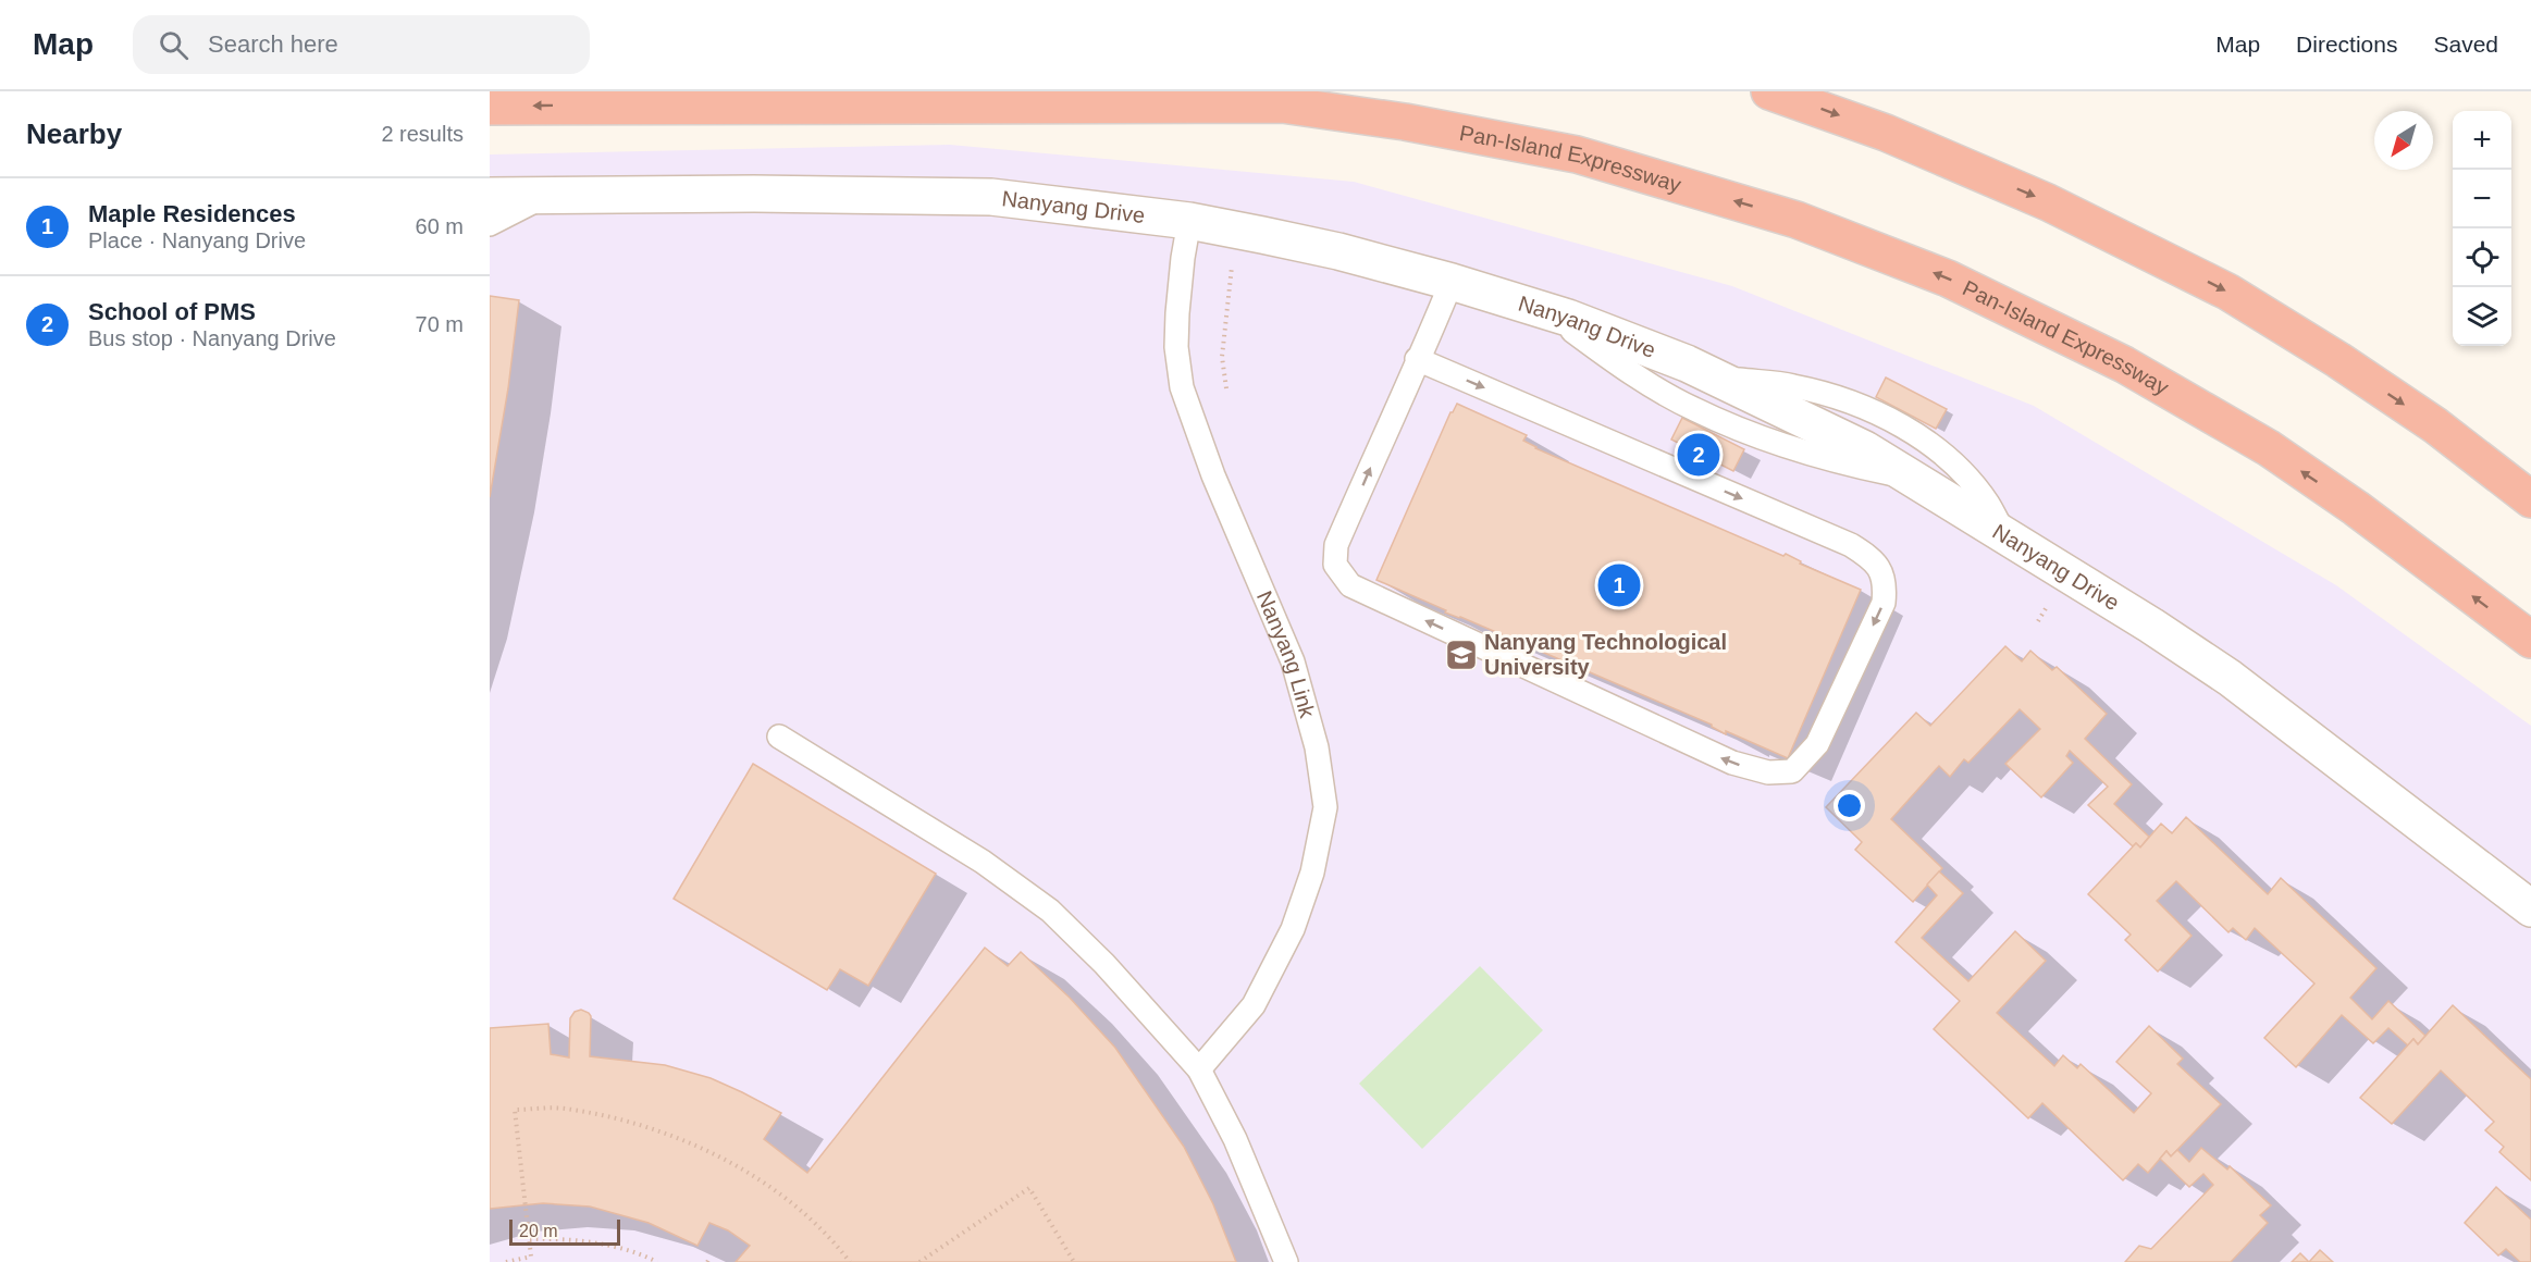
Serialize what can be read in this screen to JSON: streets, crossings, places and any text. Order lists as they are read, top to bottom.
{
  "streets": {
    "highway": ["Pan-Island Expressway"],
    "street": ["Nanyang Drive"],
    "lane": ["Nanyang Link"]
  },
  "crossings": [
    ["Nanyang Drive", "Nanyang Link"]
  ],
  "places": {
    "school or university": ["Nanyang Technological University"]
  },
  "scale_bar": "20 m",
  "north": "bottom left",
  "page": {
    "header": "Map",
    "search": "Search here",
    "nav": ["Map", "Directions", "Saved"],
    "heading": ["Nearby", "2 results"],
    "map_buttons": ["+", "−"],
    "list": [
      {
        "mark": "1",
        "name": "Maple Residences",
        "note": "Place · Nanyang Drive",
        "value": "60 m"
      },
      {
        "mark": "2",
        "name": "School of PMS",
        "note": "Bus stop · Nanyang Drive",
        "value": "70 m"
      }
    ],
    "pins": ["2", "1"],
    "scale": "20 m"
  }
}
